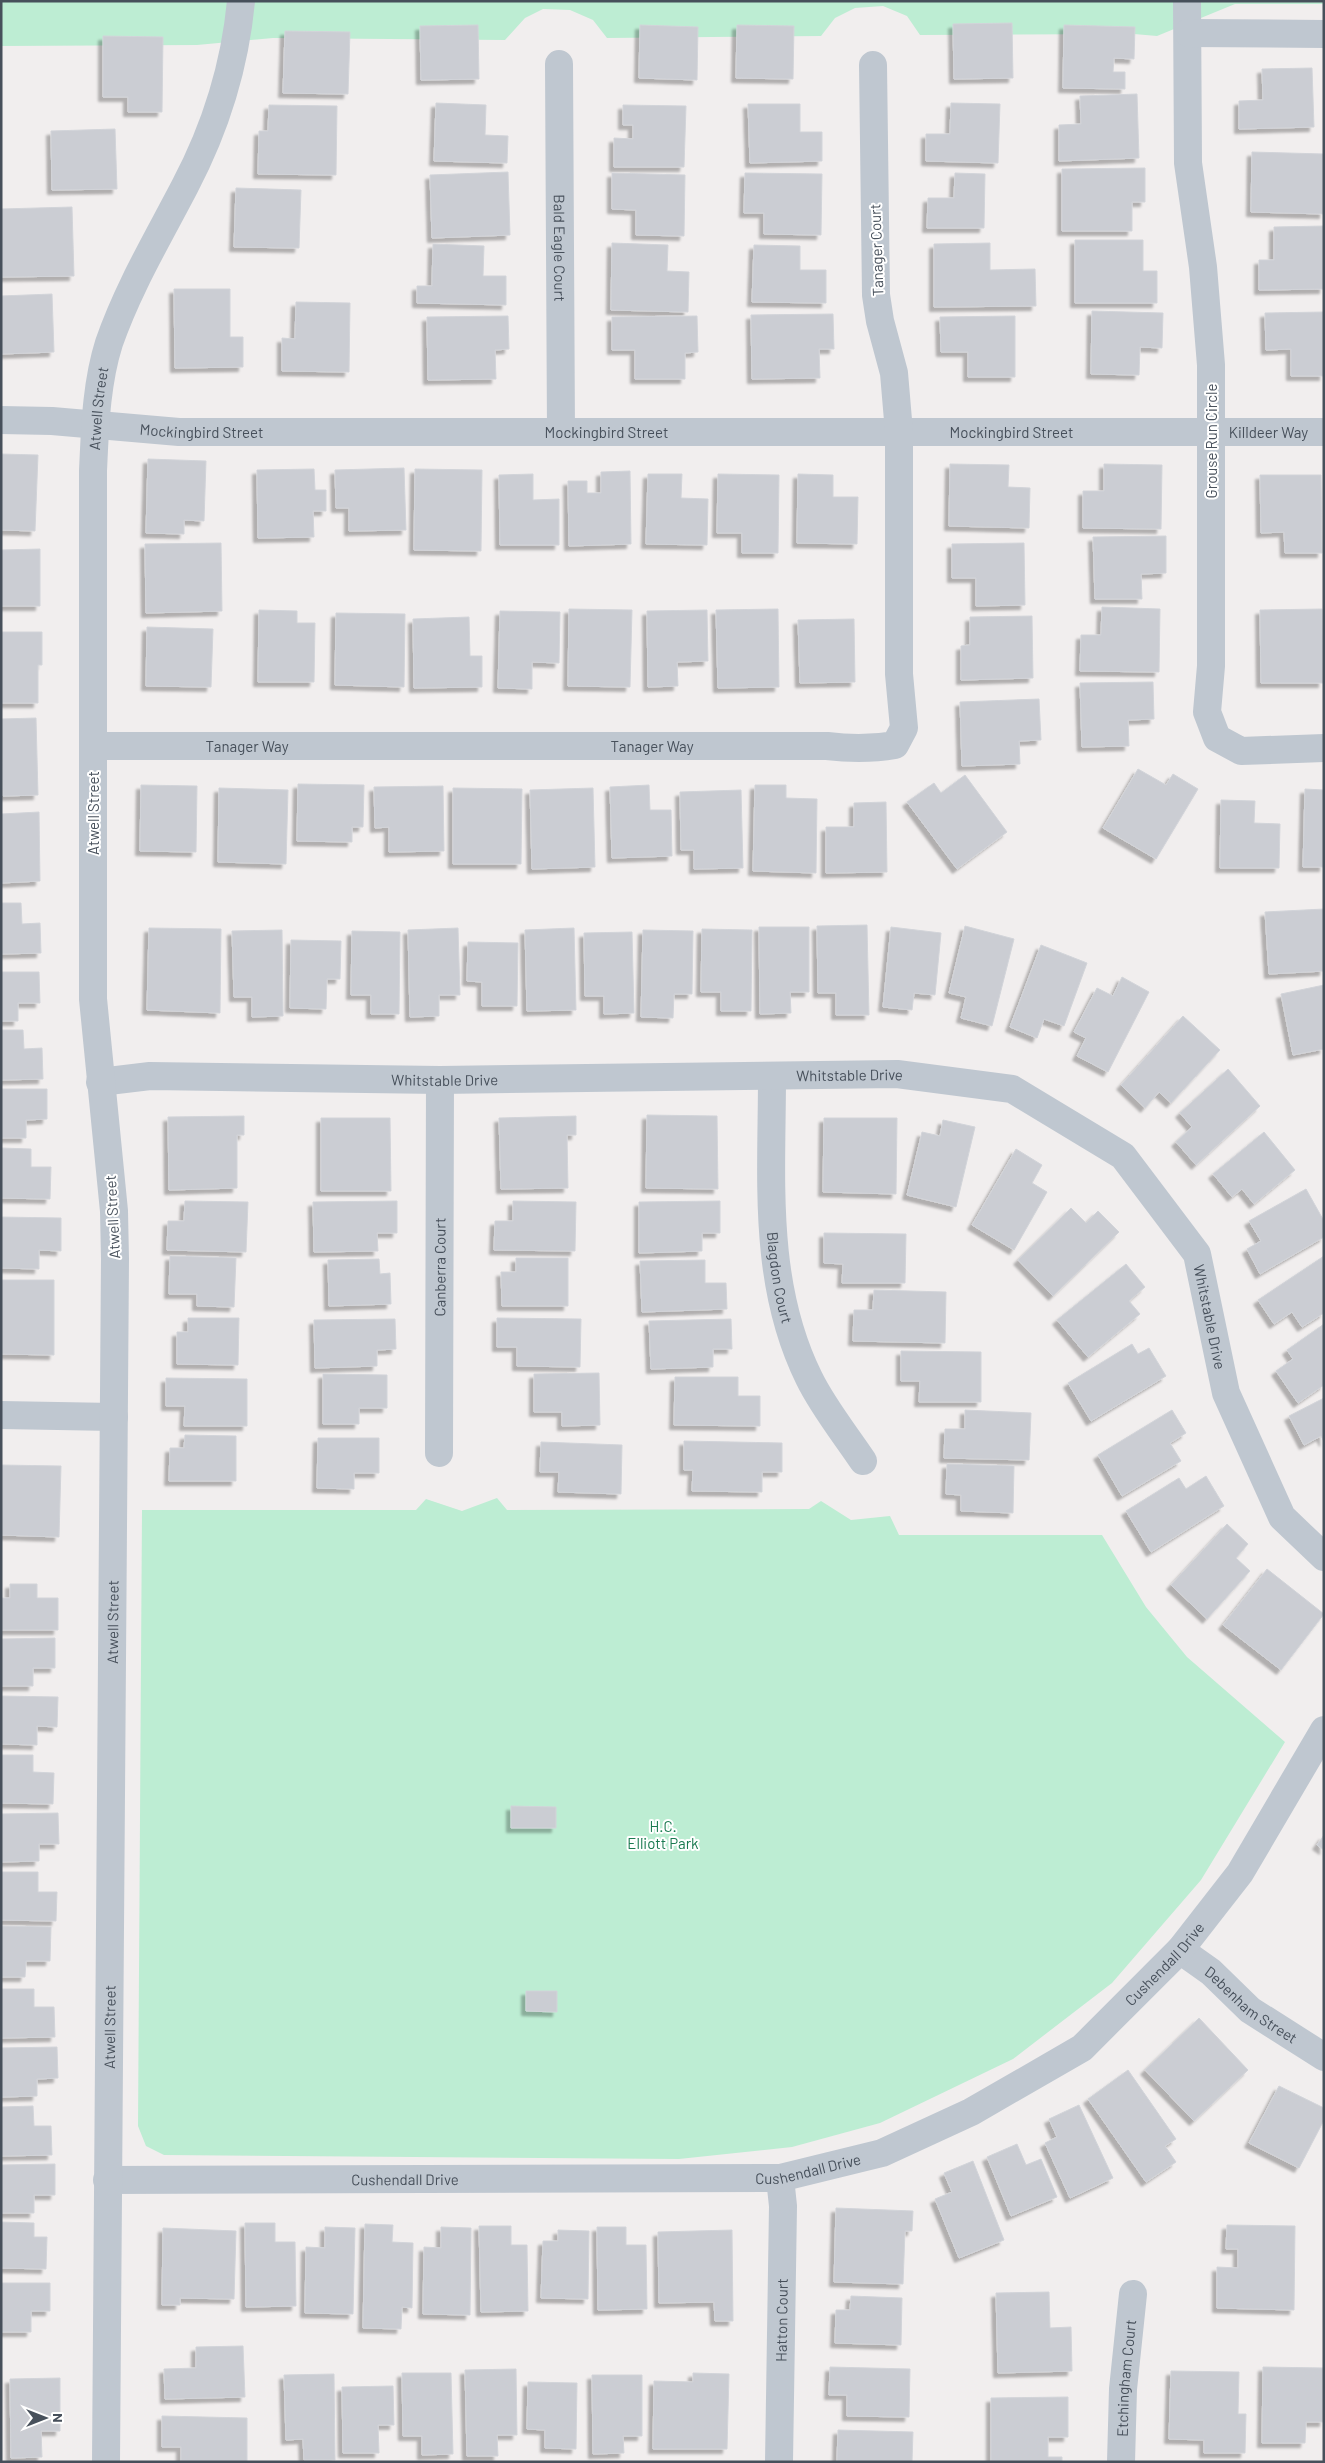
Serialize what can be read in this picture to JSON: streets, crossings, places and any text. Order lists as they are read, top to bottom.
{
  "streets": {
    "street": [
      "Bald Eagle Court",
      "Tanager Court",
      "Atwell Street",
      "Mockingbird Street",
      "Killdeer Way",
      "Grouse Run Circle",
      "Tanager Way",
      "Whitstable Drive",
      "Canberra Court",
      "Blagdon Court",
      "Cushendall Drive",
      "Debenham Street",
      "Hatton Court",
      "Etchingham Court"
    ]
  },
  "crossings": [
    ["Bald Eagle Court", "Mockingbird Street"],
    ["Tanager Court", "Mockingbird Street"],
    ["Tanager Court", "Tanager Way"],
    ["Atwell Street", "Mockingbird Street"],
    ["Atwell Street", "Tanager Way"],
    ["Atwell Street", "Whitstable Drive"],
    ["Atwell Street", "Cushendall Drive"],
    ["Mockingbird Street", "Killdeer Way"],
    ["Mockingbird Street", "Grouse Run Circle"],
    ["Mockingbird Street", "Tanager Way"],
    ["Killdeer Way", "Grouse Run Circle"],
    ["Whitstable Drive", "Canberra Court"],
    ["Whitstable Drive", "Blagdon Court"],
    ["Cushendall Drive", "Debenham Street"],
    ["Cushendall Drive", "Hatton Court"]
  ],
  "parks": ["H.C. Elliott Park"],
  "north": "right"
}
